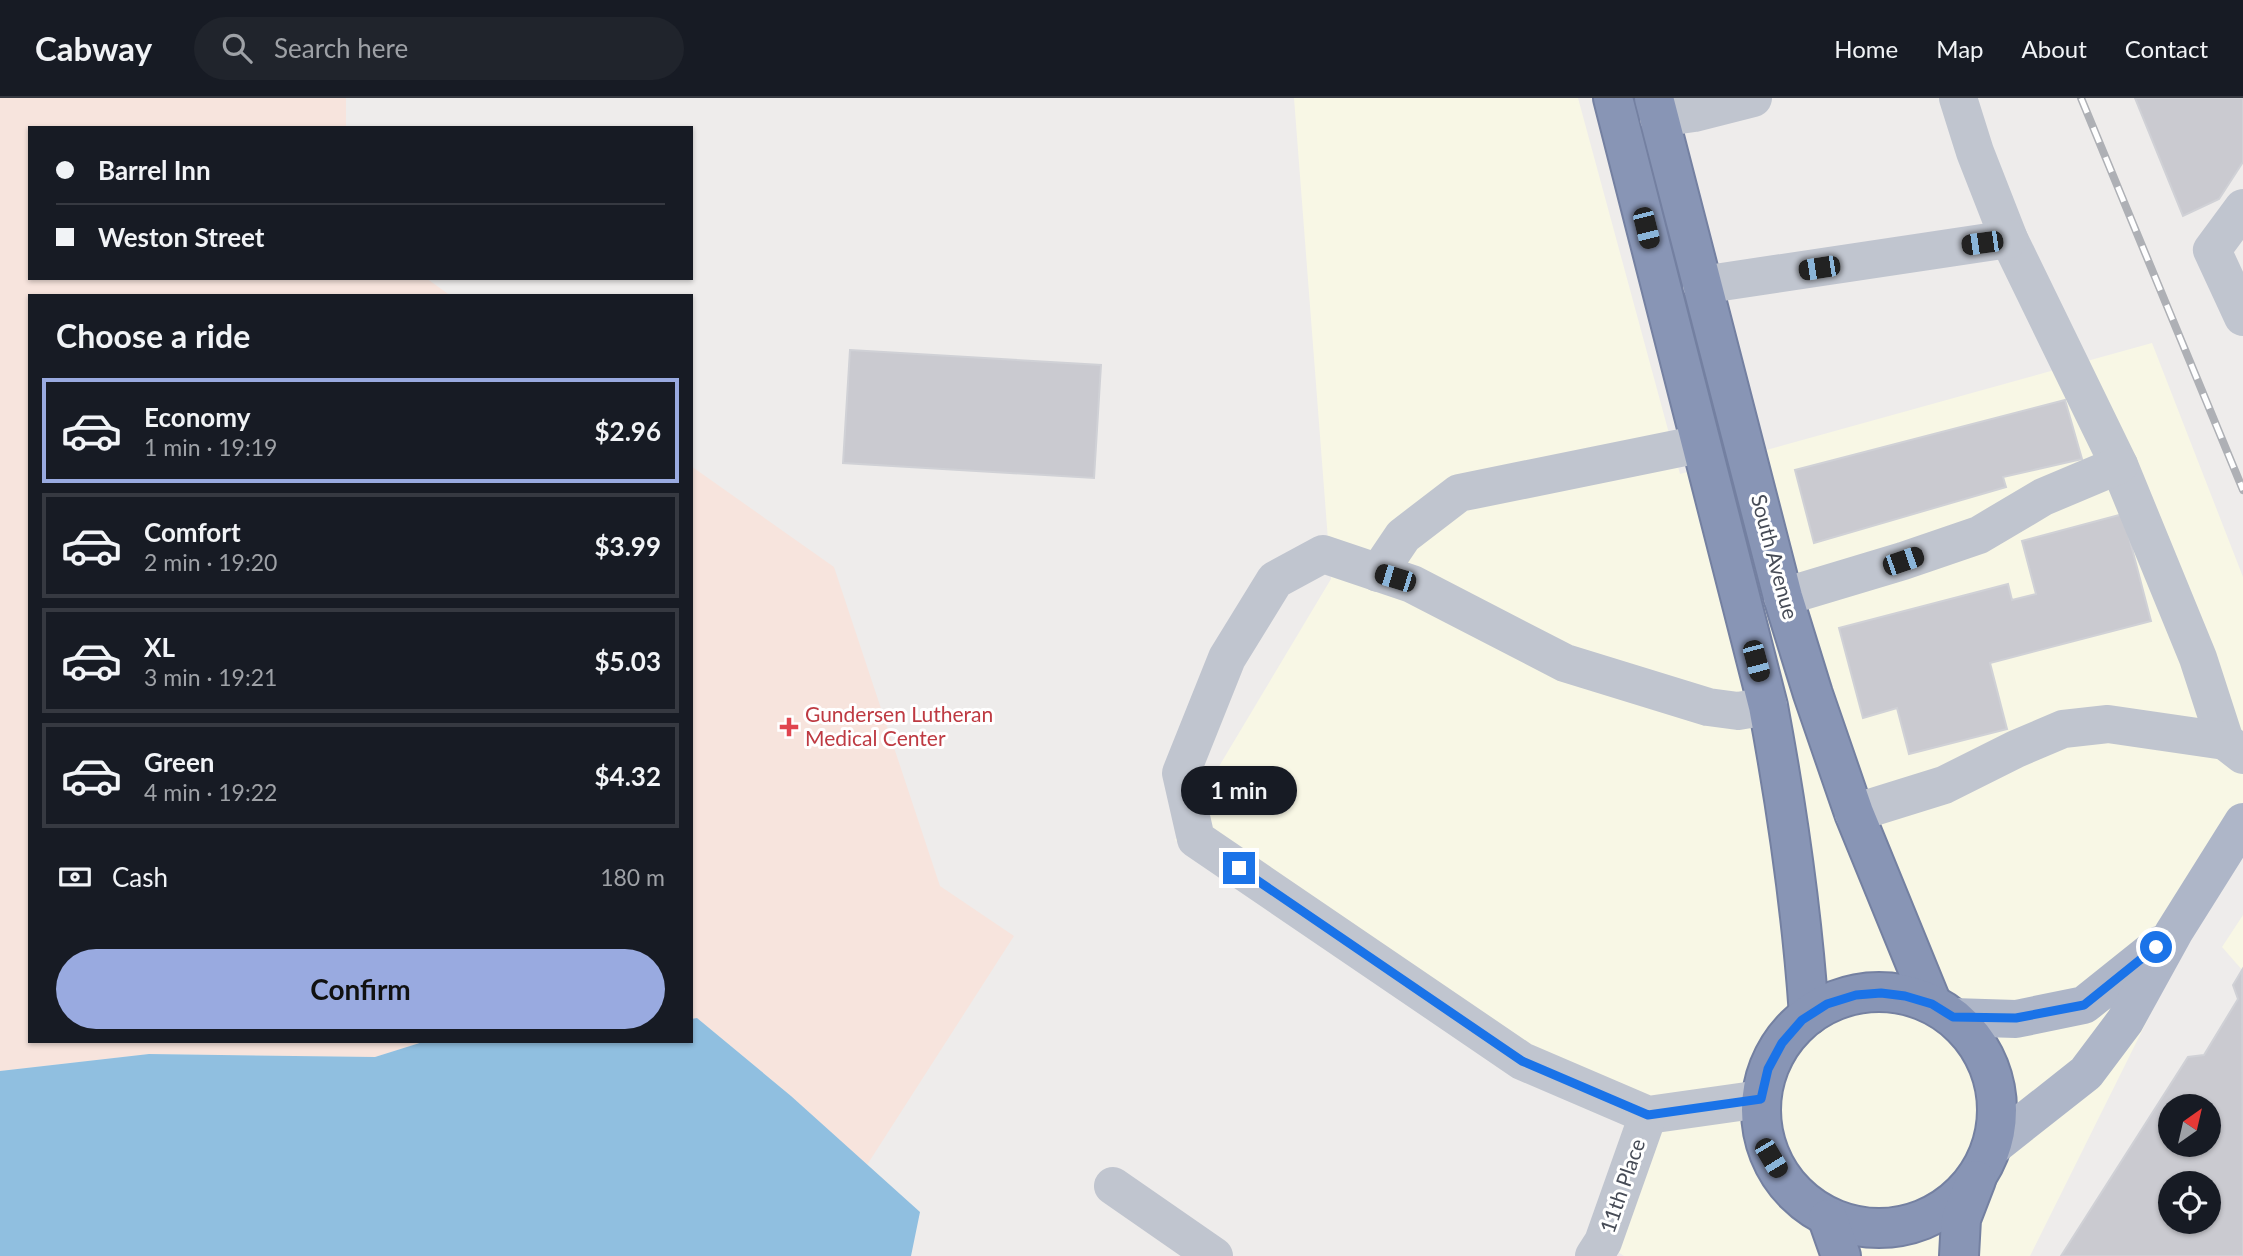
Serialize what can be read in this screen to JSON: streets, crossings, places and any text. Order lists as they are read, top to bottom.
{
  "streets": {
    "highway": ["South Avenue"],
    "street": ["11th Place"]
  },
  "places": {
    "health": ["Gundersen Lutheran Medical Center"]
  },
  "north": "top right",
  "page": {
    "header": "Cabway",
    "search": "Search here",
    "nav": [
      "Home",
      "Map",
      "About",
      "Contact"
    ],
    "banner": ["Barrel Inn", "Weston Street"],
    "heading": "Choose a ride",
    "list": [
      {
        "name": "Economy",
        "note": "1 min · 19:19",
        "value": "$2.96"
      },
      {
        "name": "Comfort",
        "note": "2 min · 19:20",
        "value": "$3.99"
      },
      {
        "name": "XL",
        "note": "3 min · 19:21",
        "value": "$5.03"
      },
      {
        "name": "Green",
        "note": "4 min · 19:22",
        "value": "$4.32"
      }
    ],
    "bubble": "1 min",
    "pay": ["Cash", "180 m"],
    "buttons": "Confirm"
  }
}
